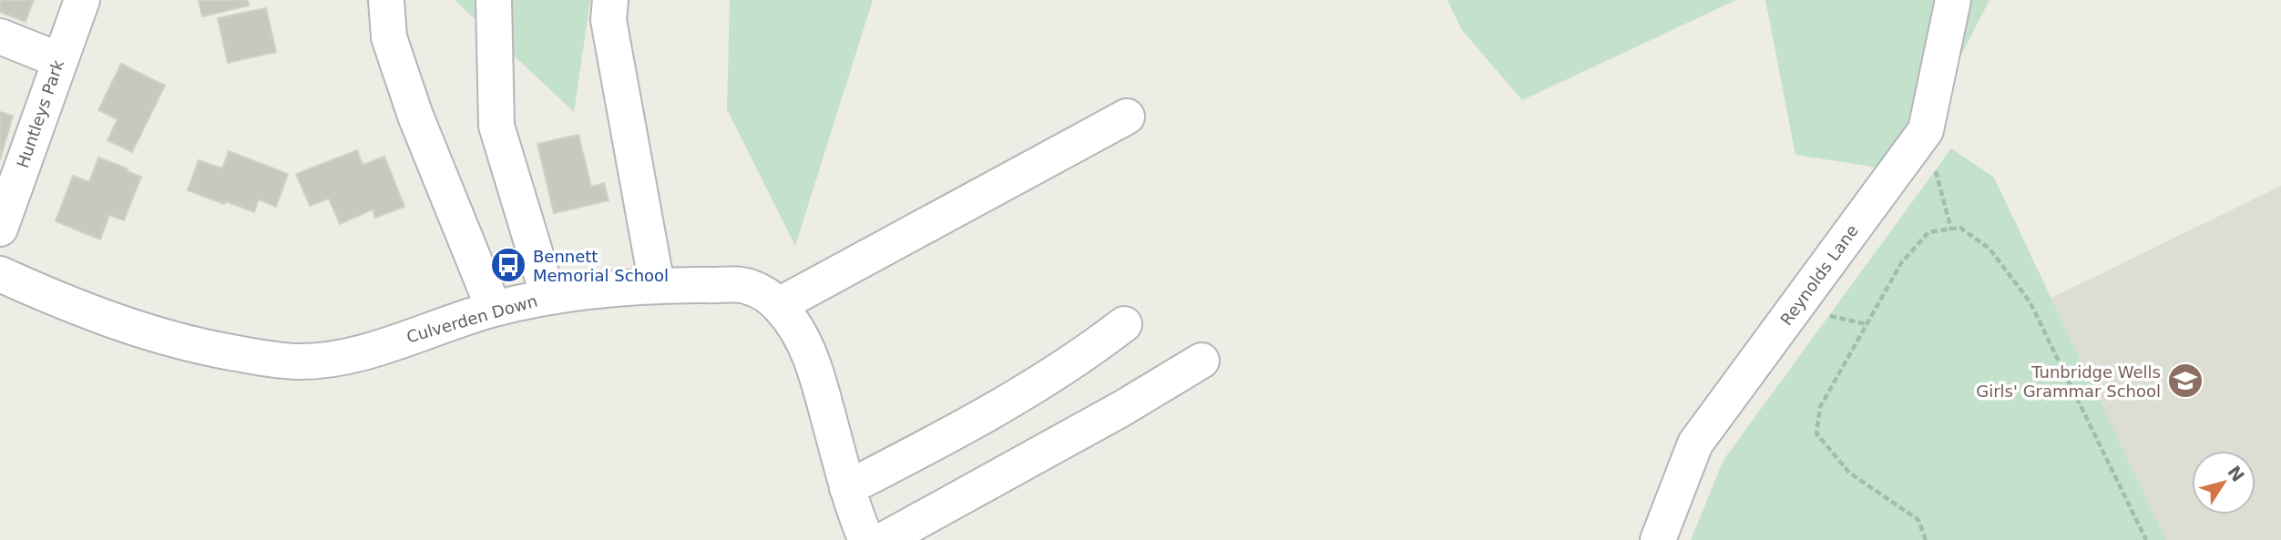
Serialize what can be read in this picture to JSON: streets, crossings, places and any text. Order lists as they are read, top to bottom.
{
  "streets": {
    "street": ["Huntleys Park", "Reynolds Lane", "Culverden Down"]
  },
  "places": {
    "bus stop": ["Bennett Memorial School"],
    "school or university": ["Tunbridge Wells Girls' Grammar School"]
  },
  "north": "top right"
}
